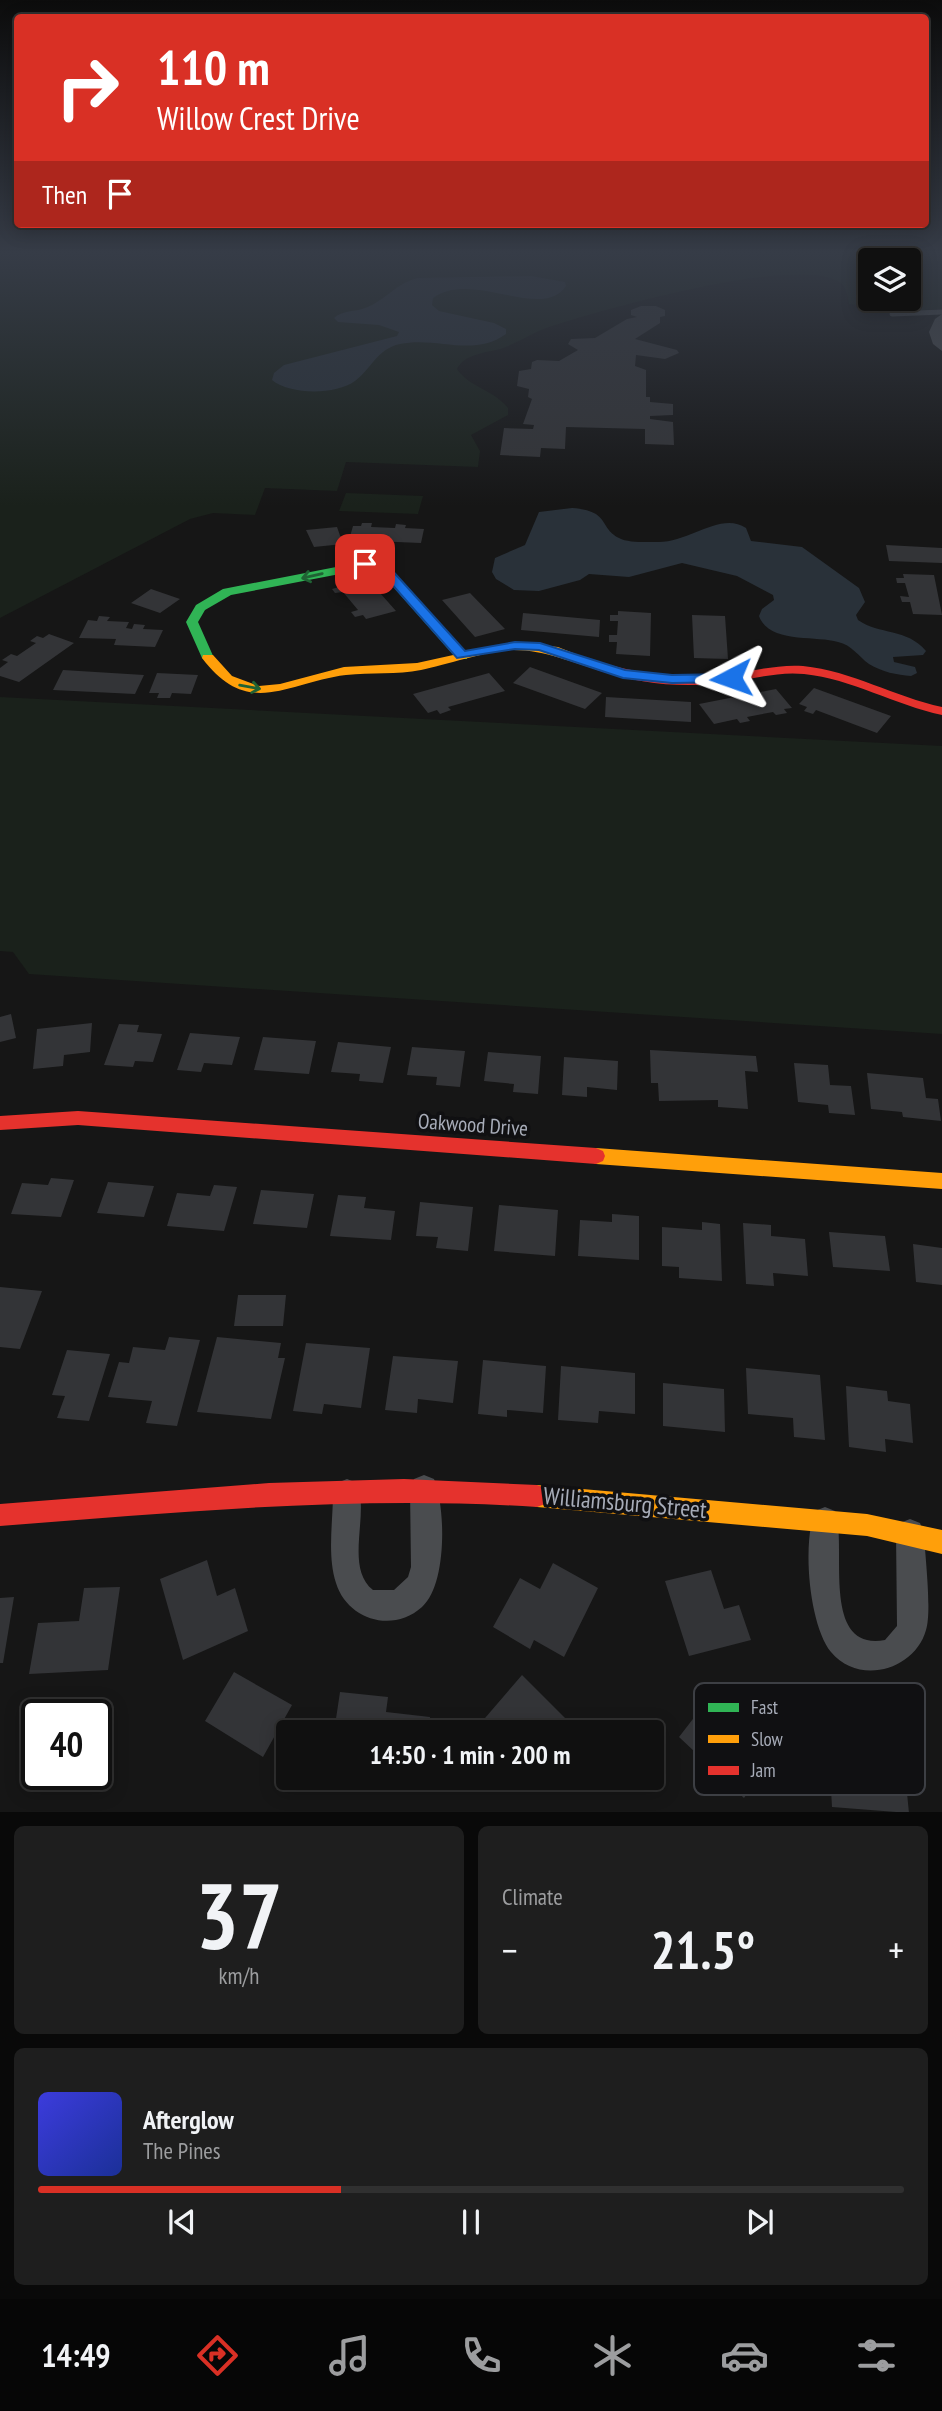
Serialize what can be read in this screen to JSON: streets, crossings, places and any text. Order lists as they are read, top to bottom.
{
  "streets": {
    "street": ["Oakwood Drive", "Williamsburg Street"]
  },
  "legend": ["Fast", "Slow", "Jam"],
  "page": {
    "turn": ["110 m", "Willow Crest Drive"],
    "then": "Then",
    "limit": "40",
    "trip": "14:50 · 1 min · 200 m",
    "tile": [
      ["37", "km/h"],
      "Climate"
    ],
    "heat": ["−", "21.5°", "+"],
    "song": ["Afterglow", "The Pines"],
    "tabs": "14:49"
  }
}
